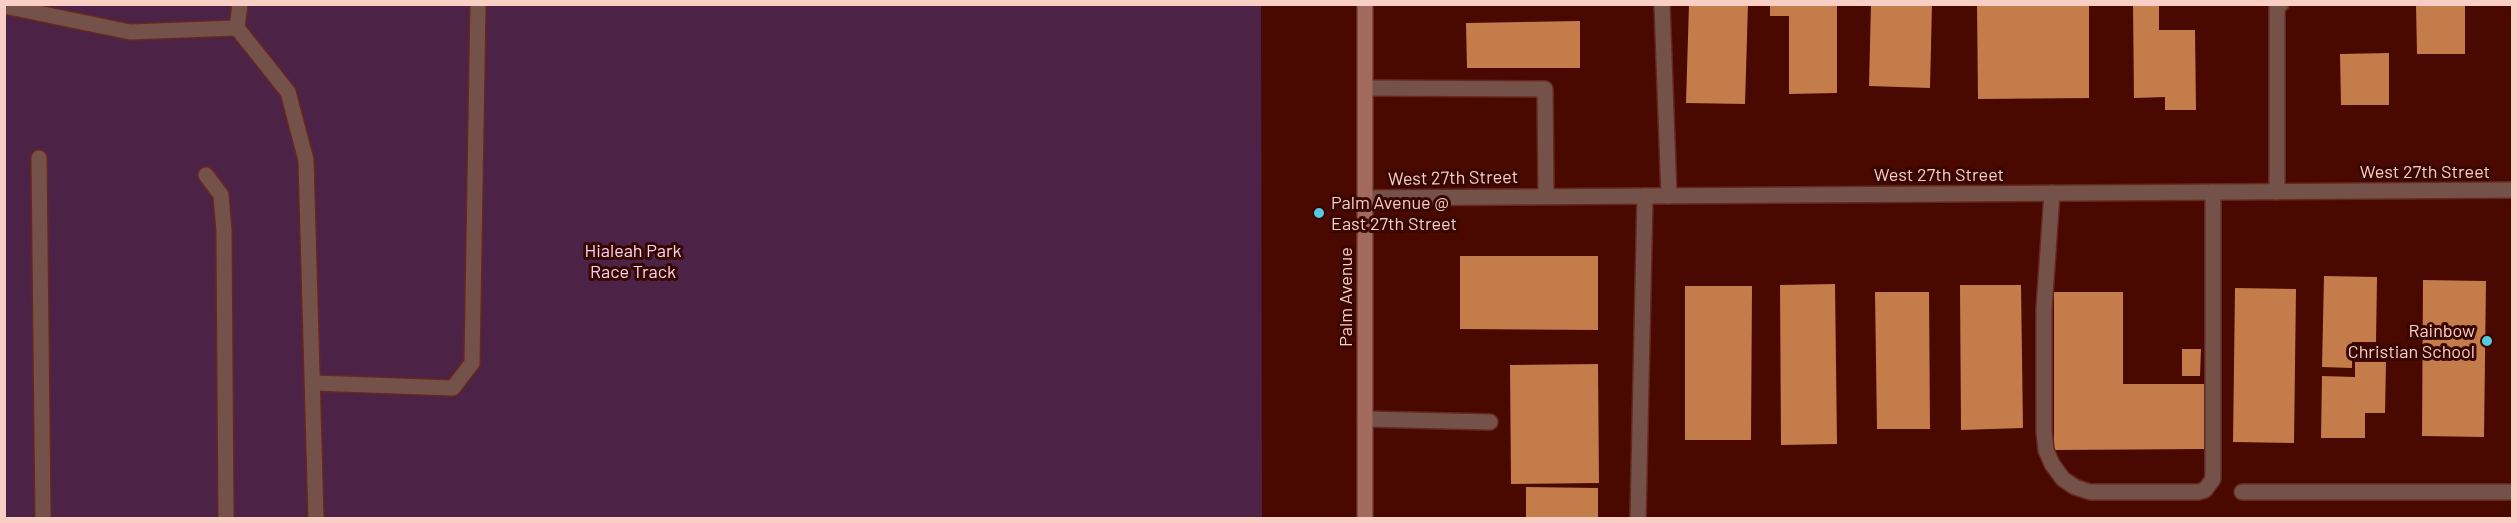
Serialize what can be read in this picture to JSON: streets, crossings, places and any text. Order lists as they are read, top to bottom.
{
  "streets": {
    "main road": ["Palm Avenue"],
    "street": ["West 27th Street"]
  },
  "crossings": [
    ["West 27th Street", "Palm Avenue"]
  ],
  "parks": ["Hialeah Park Race Track"],
  "places": ["Palm Avenue @ East 27th Street", "Rainbow Christian School"]
}
